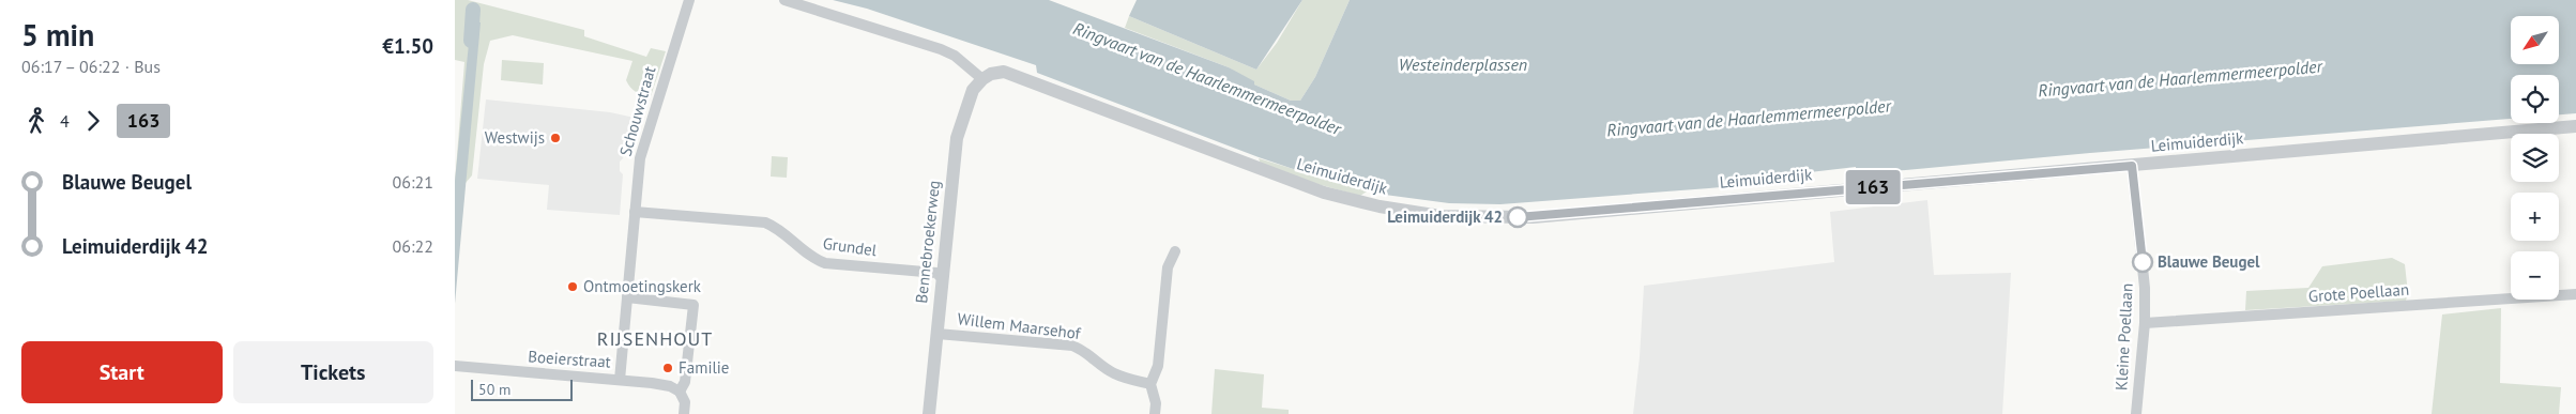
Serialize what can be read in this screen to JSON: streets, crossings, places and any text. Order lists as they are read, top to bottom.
{
  "streets": {
    "street": [
      "Schouwstraat",
      "Leimuiderdijk",
      "Bennebroekerweg",
      "Grundel",
      "Grote Poellaan",
      "Willem Maarsehof",
      "Kleine Poellaan",
      "Boeierstraat"
    ]
  },
  "crossings": [
    ["Schouwstraat", "Grundel"],
    ["Schouwstraat", "Boeierstraat"],
    ["Leimuiderdijk", "Bennebroekerweg"],
    ["Leimuiderdijk", "Kleine Poellaan"],
    ["Bennebroekerweg", "Grundel"],
    ["Bennebroekerweg", "Willem Maarsehof"],
    ["Grote Poellaan", "Kleine Poellaan"]
  ],
  "districts": ["RIJSENHOUT"],
  "water": ["Westeinderplassen", "Ringvaart van de Haarlemmermeerpolder"],
  "places": [
    "Westwijs",
    "Leimuiderdijk 42",
    "Blauwe Beugel",
    "Ontmoetingskerk",
    "Familie"
  ],
  "lines": ["bus line 163"],
  "scale_bar": "50 m",
  "north": "bottom left",
  "page": {
    "heading": ["5 min", "06:17 – 06:22 · Bus", "€1.50"],
    "on_map": "163",
    "map_buttons": ["+", "−"],
    "legs": ["4", "163"],
    "list": [
      {
        "name": "Blauwe Beugel",
        "value": "06:21"
      },
      {
        "name": "Leimuiderdijk 42",
        "value": "06:22"
      }
    ],
    "buttons": ["Start", "Tickets"],
    "scale": "50 m"
  }
}
